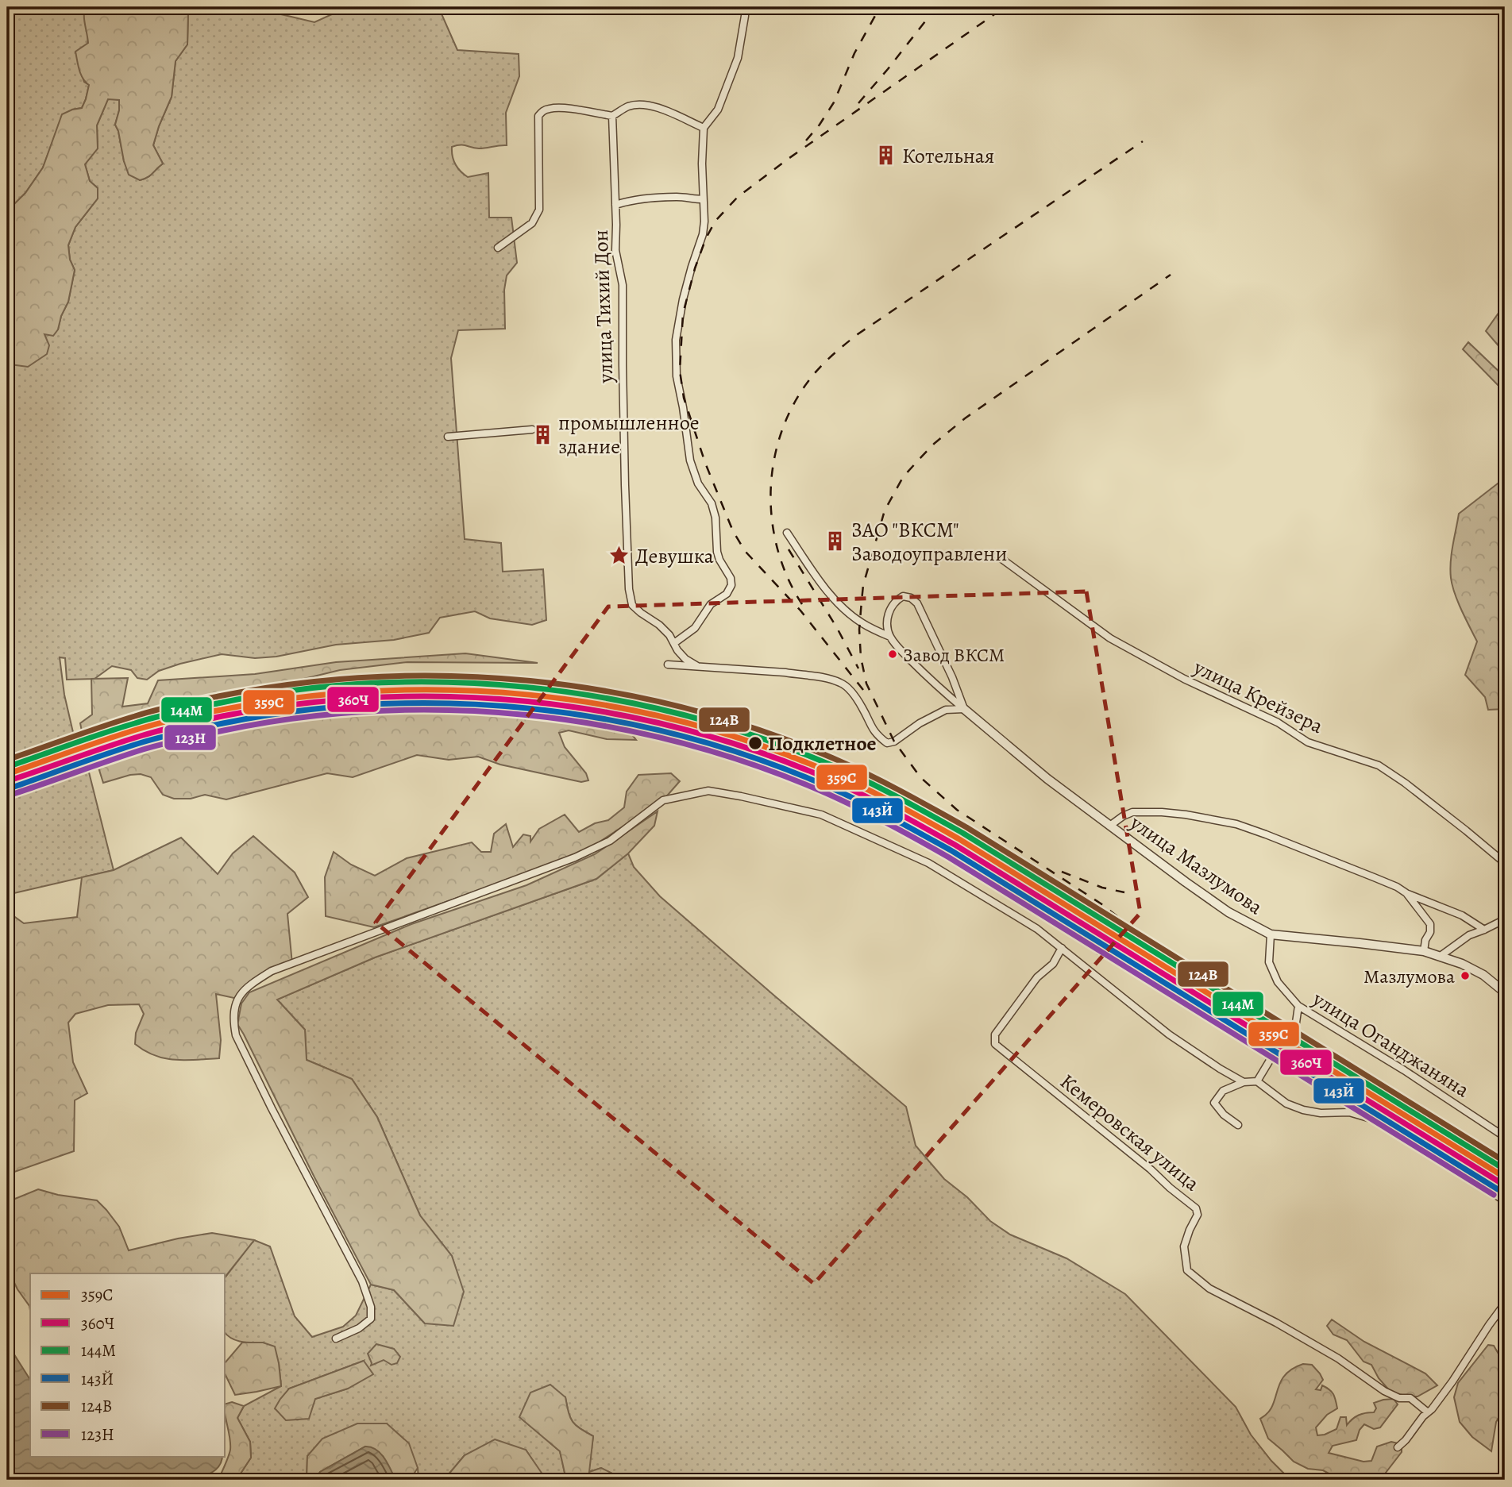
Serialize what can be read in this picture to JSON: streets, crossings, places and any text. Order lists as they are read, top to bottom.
{
  "streets": {
    "street": [
      "улица Тихий Дон",
      "улица Крейзера",
      "улица Мазлумова",
      "улица Оганджаняна",
      "Кемеровская улица"
    ]
  },
  "crossings": [
    ["улица Мазлумова", "улица Оганджаняна"]
  ],
  "places": {
    "building": ["Котельная", "промышленное здание", "ЗАО \"ВКСМ\" Заводоуправлени"],
    "place": ["Девушка"],
    "other": ["Завод ВКСМ", "Подклетное", "Мазлумова"]
  },
  "lines": [
    "transit line 124В",
    "transit line 144М",
    "transit line 359С",
    "transit line 360Ч",
    "transit line 143Й",
    "transit line 123Н"
  ],
  "legend": [
    "359С",
    "360Ч",
    "144М",
    "143Й",
    "124В",
    "123Н"
  ]
}
